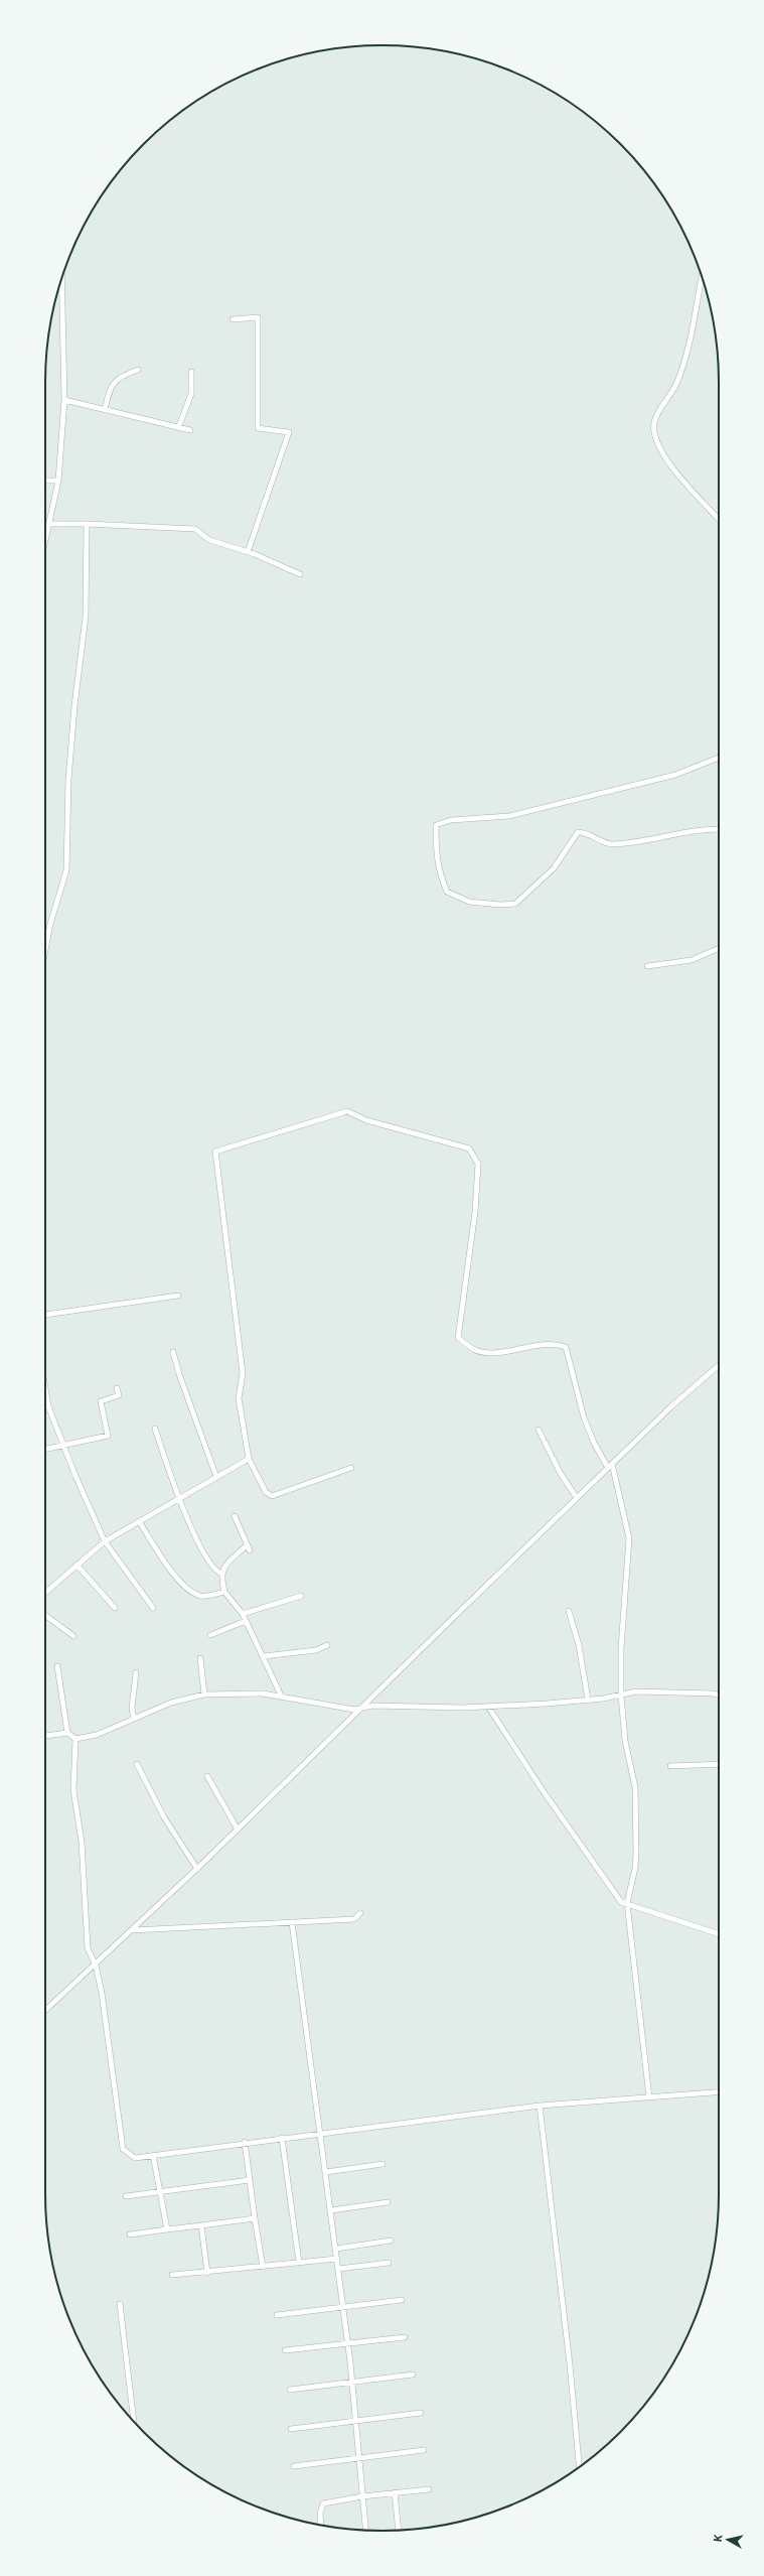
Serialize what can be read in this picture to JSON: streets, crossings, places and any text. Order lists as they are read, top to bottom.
{
  "north": "left"
}
